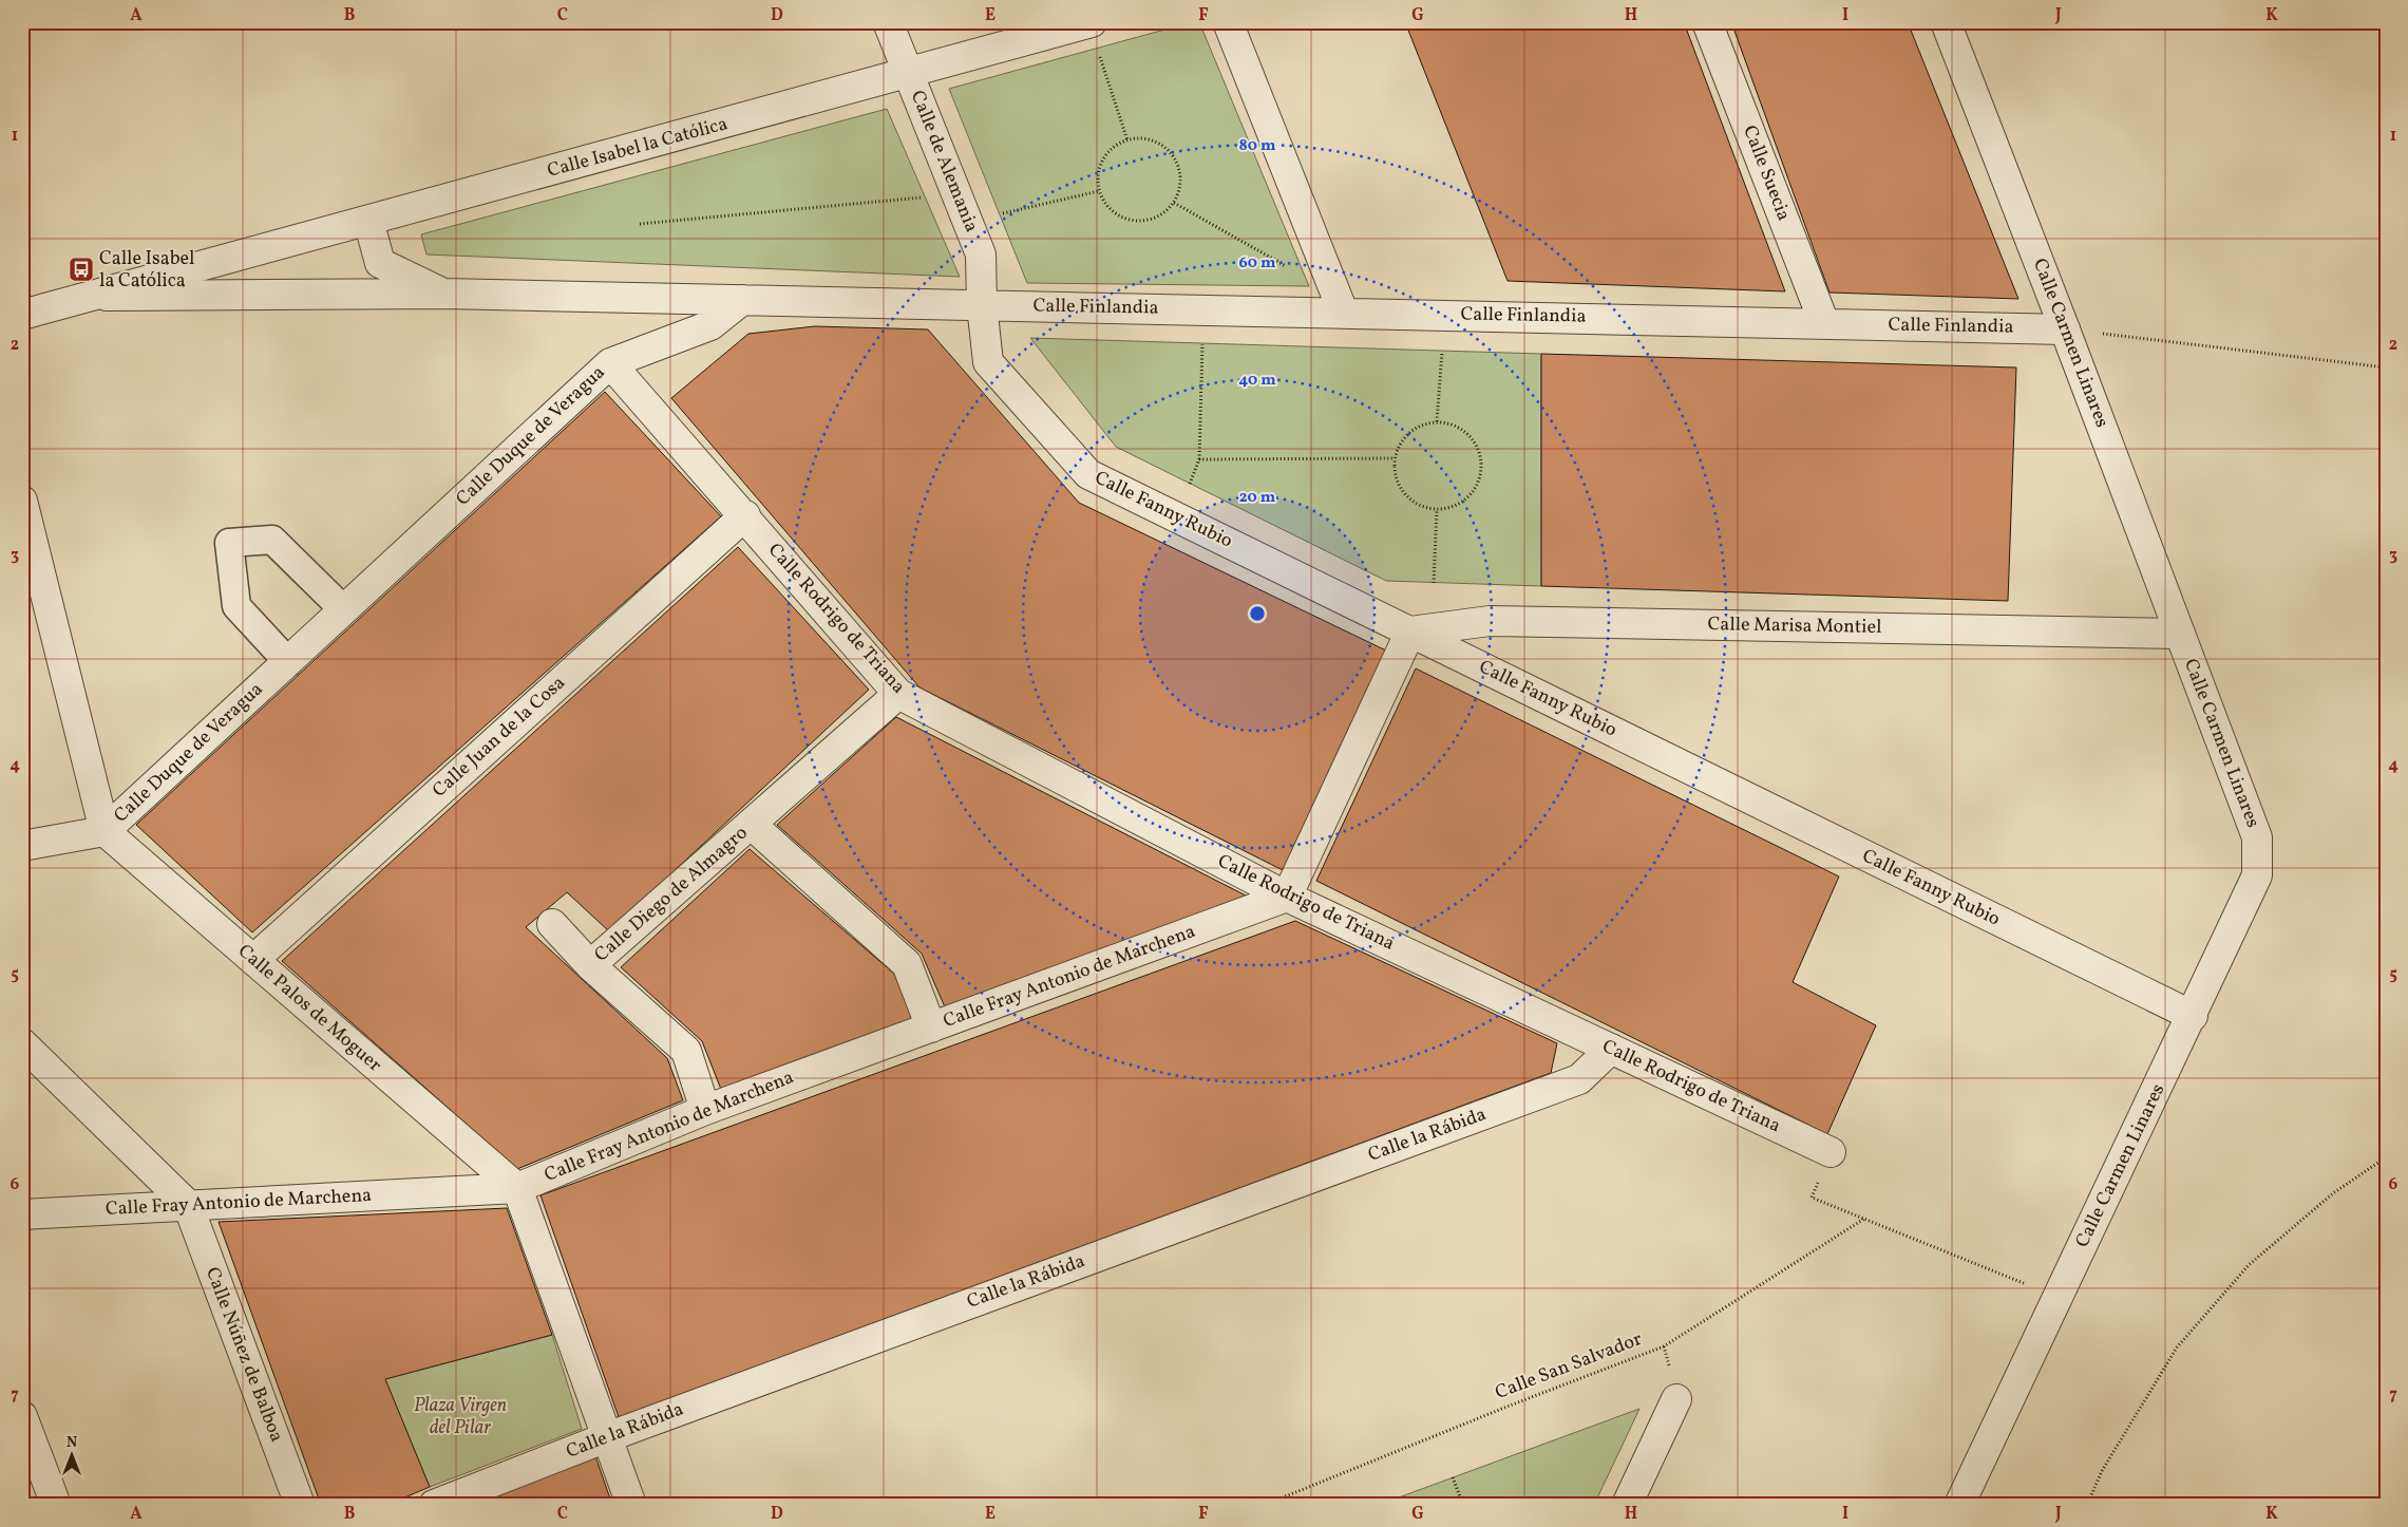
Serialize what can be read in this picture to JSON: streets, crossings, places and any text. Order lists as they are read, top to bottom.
{
  "streets": {
    "street": [
      "Calle Isabel la Católica",
      "Calle de Alemania",
      "Calle Suecia",
      "Calle Finlandia",
      "Calle Carmen Linares",
      "Calle Duque de Veragua",
      "Calle Fanny Rubio",
      "Calle Rodrigo de Triana",
      "Calle Marisa Montiel",
      "Calle Juan de la Cosa",
      "Calle Diego de Almagro",
      "Calle Fray Antonio de Marchena",
      "Calle Palos de Moguer",
      "Calle la Rábida",
      "Calle Núñez de Balboa"
    ],
    "path": ["Calle San Salvador"]
  },
  "crossings": [
    ["Calle Isabel la Católica", "Calle de Alemania"],
    ["Calle Isabel la Católica", "Calle Finlandia"],
    ["Calle Isabel la Católica", "Calle Duque de Veragua"],
    ["Calle Isabel la Católica", "Calle Fanny Rubio"],
    ["Calle de Alemania", "Calle Finlandia"],
    ["Calle de Alemania", "Calle Fanny Rubio"],
    ["Calle Suecia", "Calle Finlandia"],
    ["Calle Finlandia", "Calle Carmen Linares"],
    ["Calle Finlandia", "Calle Fanny Rubio"],
    ["Calle Carmen Linares", "Calle Fanny Rubio"],
    ["Calle Carmen Linares", "Calle Marisa Montiel"],
    ["Calle Duque de Veragua", "Calle Rodrigo de Triana"],
    ["Calle Duque de Veragua", "Calle Palos de Moguer"],
    ["Calle Fanny Rubio", "Calle Marisa Montiel"],
    ["Calle Rodrigo de Triana", "Calle Juan de la Cosa"],
    ["Calle Rodrigo de Triana", "Calle Diego de Almagro"],
    ["Calle Rodrigo de Triana", "Calle Fray Antonio de Marchena"],
    ["Calle Rodrigo de Triana", "Calle la Rábida"],
    ["Calle Juan de la Cosa", "Calle Palos de Moguer"],
    ["Calle Diego de Almagro", "Calle Fray Antonio de Marchena"],
    ["Calle Fray Antonio de Marchena", "Calle Palos de Moguer"],
    ["Calle Fray Antonio de Marchena", "Calle Núñez de Balboa"],
    ["Calle Palos de Moguer", "Calle la Rábida"]
  ],
  "parks": ["Plaza Virgen del Pilar"],
  "places": {
    "bus stop": ["Calle Isabel la Católica"]
  },
  "north": "top",
  "grid": {
    "columns": [
      "A",
      "B",
      "C",
      "D",
      "E",
      "F",
      "G",
      "H",
      "I",
      "J",
      "K"
    ],
    "rows": [
      "1",
      "2",
      "3",
      "4",
      "5",
      "6",
      "7"
    ]
  },
  "rings": [
    "80 m",
    "60 m",
    "40 m",
    "20 m"
  ]
}
